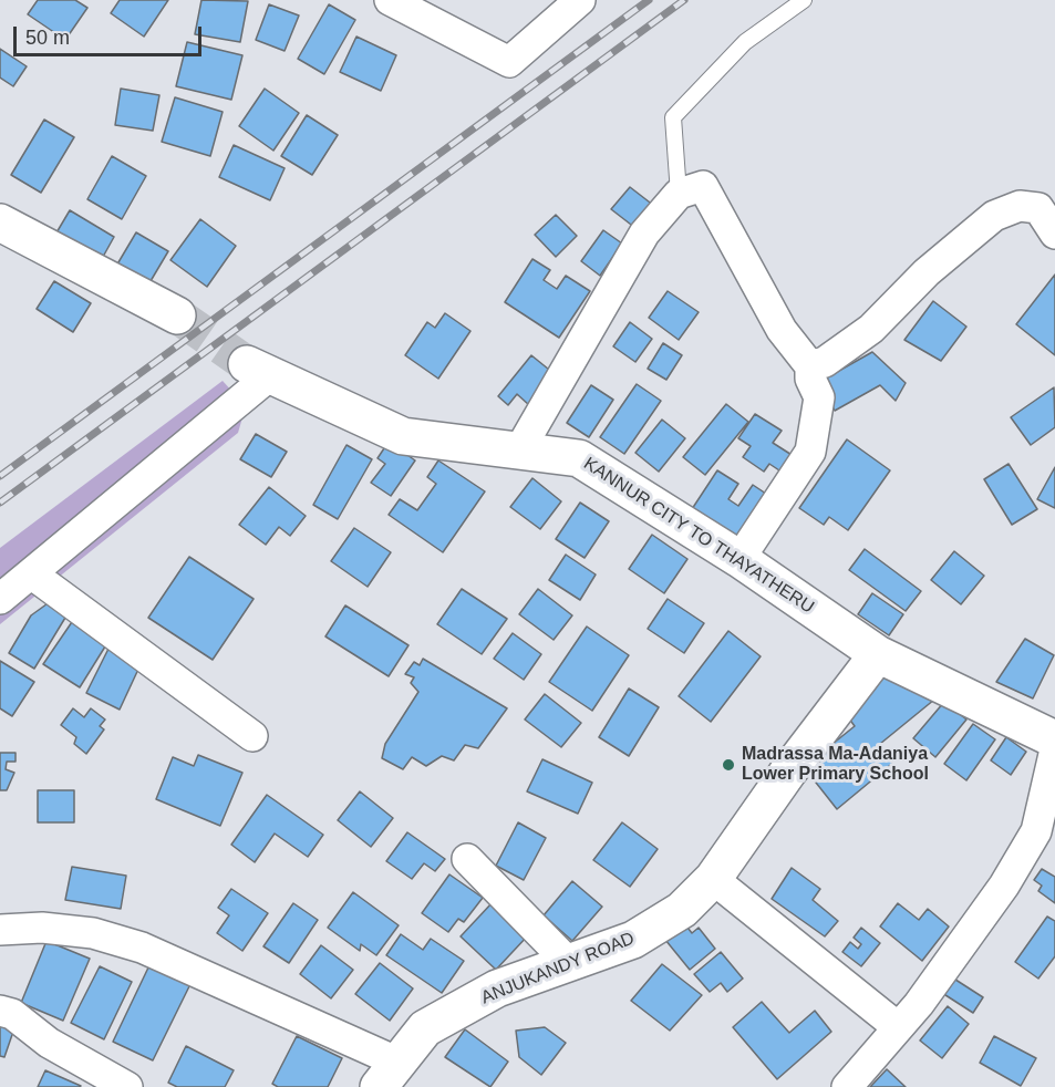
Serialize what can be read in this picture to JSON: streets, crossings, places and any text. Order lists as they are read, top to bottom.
{
  "streets": {
    "street": ["KANNUR CITY TO THAYATHERU", "ANJUKANDY ROAD"]
  },
  "crossings": [
    ["KANNUR CITY TO THAYATHERU", "ANJUKANDY ROAD"]
  ],
  "places": ["Madrassa Ma-Adaniya Lower Primary School"],
  "scale_bar": "50 m"
}
